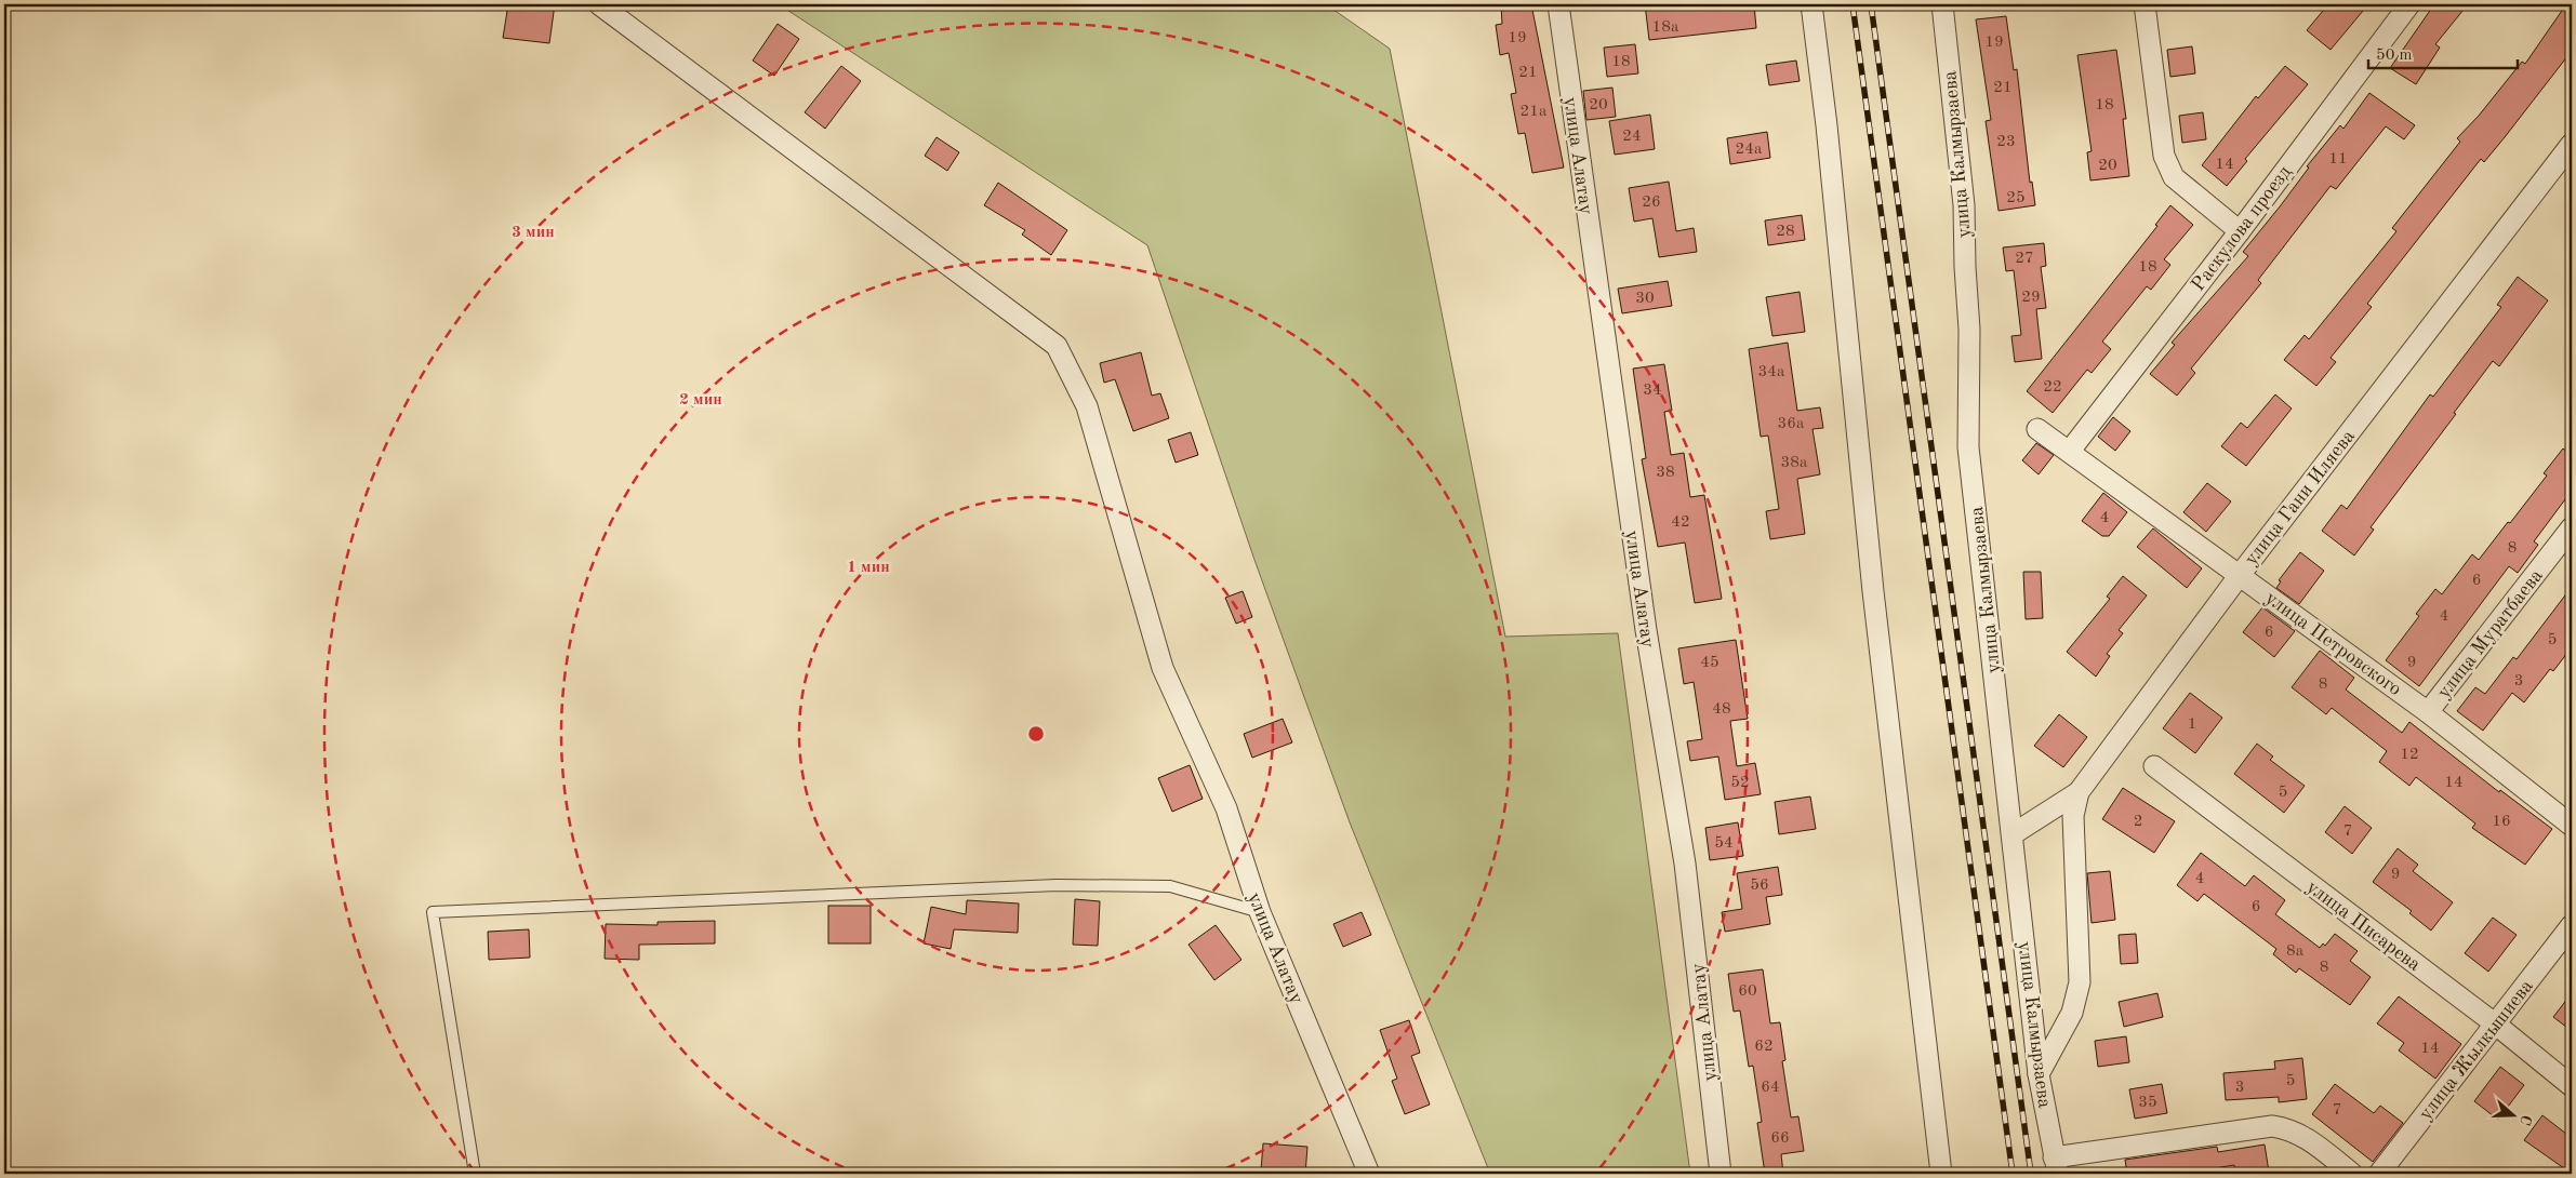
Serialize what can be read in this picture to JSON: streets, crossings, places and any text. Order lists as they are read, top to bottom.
{
  "streets": {
    "street": [
      "улица Калмырзаева",
      "улица Алатау",
      "Раскулова проезд",
      "улица Гани Иляева",
      "улица Муратбаева",
      "улица Петровского",
      "улица Писарева",
      "улица Жылкышиева"
    ]
  },
  "crossings": [
    ["улица Калмырзаева", "улица Гани Иляева"],
    ["Раскулова проезд", "улица Петровского"],
    ["улица Гани Иляева", "улица Петровского"],
    ["улица Муратбаева", "улица Петровского"],
    ["улица Писарева", "улица Жылкышиева"]
  ],
  "house_numbers": [
    "18а",
    "19",
    "19",
    "18",
    "21",
    "21",
    "20",
    "18",
    "21а",
    "24",
    "23",
    "24а",
    "11",
    "14",
    "20",
    "25",
    "26",
    "28",
    "27",
    "18",
    "29",
    "30",
    "34а",
    "22",
    "34",
    "36а",
    "38а",
    "38",
    "4",
    "42",
    "8",
    "6",
    "4",
    "6",
    "5",
    "45",
    "9",
    "3",
    "8",
    "48",
    "1",
    "12",
    "52",
    "14",
    "5",
    "2",
    "16",
    "7",
    "54",
    "9",
    "4",
    "56",
    "6",
    "8а",
    "8",
    "60",
    "62",
    "14",
    "5",
    "64",
    "3",
    "35",
    "7",
    "66"
  ],
  "scale_bar": "50 m",
  "north": "right",
  "rings": ["3 мин", "2 мин", "1 мин"]
}
